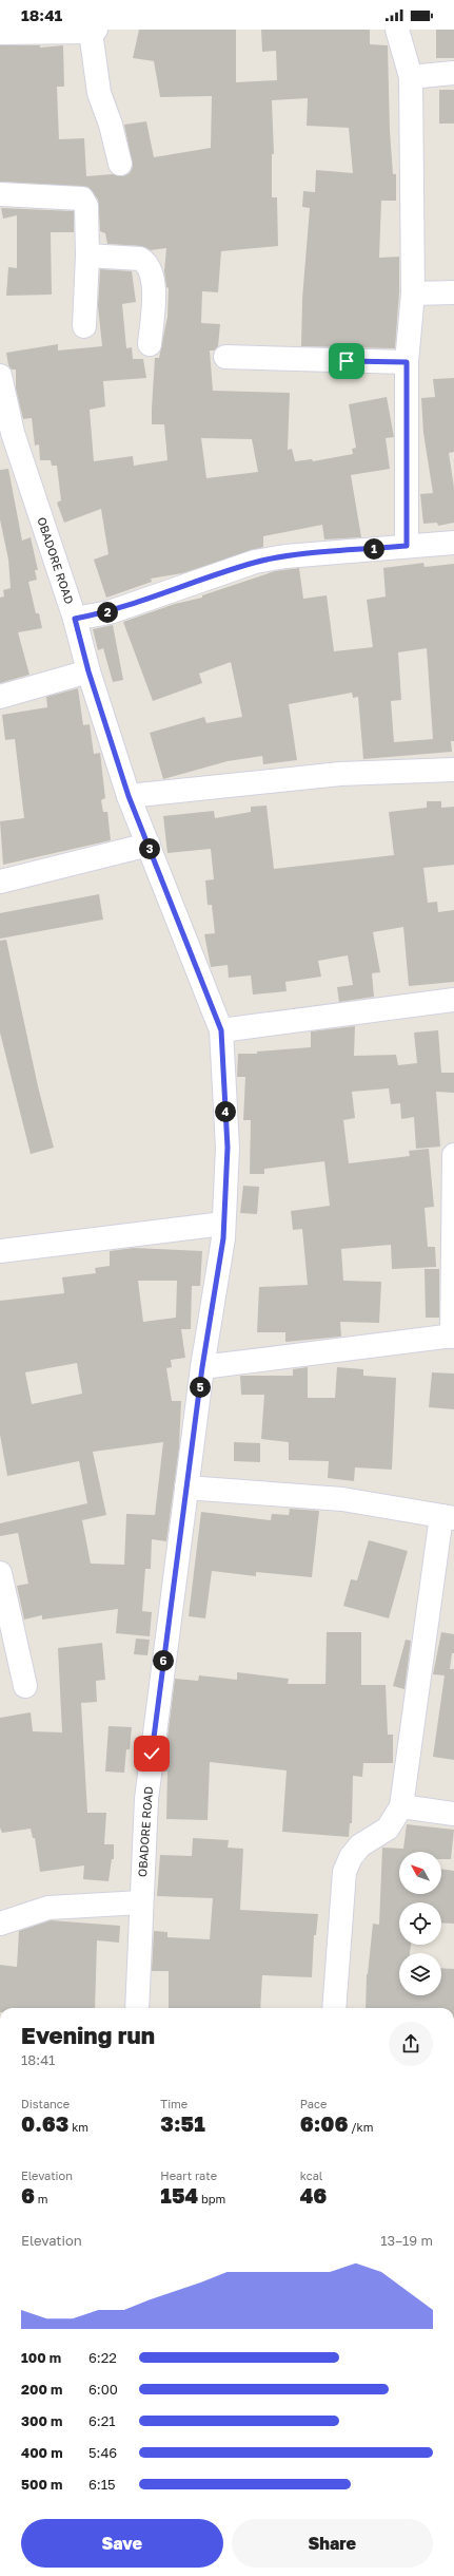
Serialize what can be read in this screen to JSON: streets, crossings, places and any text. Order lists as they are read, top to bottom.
{
  "streets": {
    "street": ["OBADORE ROAD"]
  },
  "north": "top left",
  "page": {
    "status": "18:41",
    "pins": [
      "1",
      "2",
      "3",
      "4",
      "5",
      "6"
    ],
    "heading": ["Evening run", "18:41"],
    "stats": [
      ["Distance", "0.63 km"],
      ["Time", "3:51"],
      ["Pace", "6:06 /km"],
      ["Elevation", "6 m"],
      ["Heart rate", "154 bpm"],
      ["kcal", "46"]
    ],
    "chart": ["Elevation", "13–19 m"],
    "list": [
      {
        "name": "100 m",
        "note": "6:22"
      },
      {
        "name": "200 m",
        "note": "6:00"
      },
      {
        "name": "300 m",
        "note": "6:21"
      },
      {
        "name": "400 m",
        "note": "5:46"
      },
      {
        "name": "500 m",
        "note": "6:15"
      }
    ],
    "buttons": ["Save", "Share"]
  }
}
